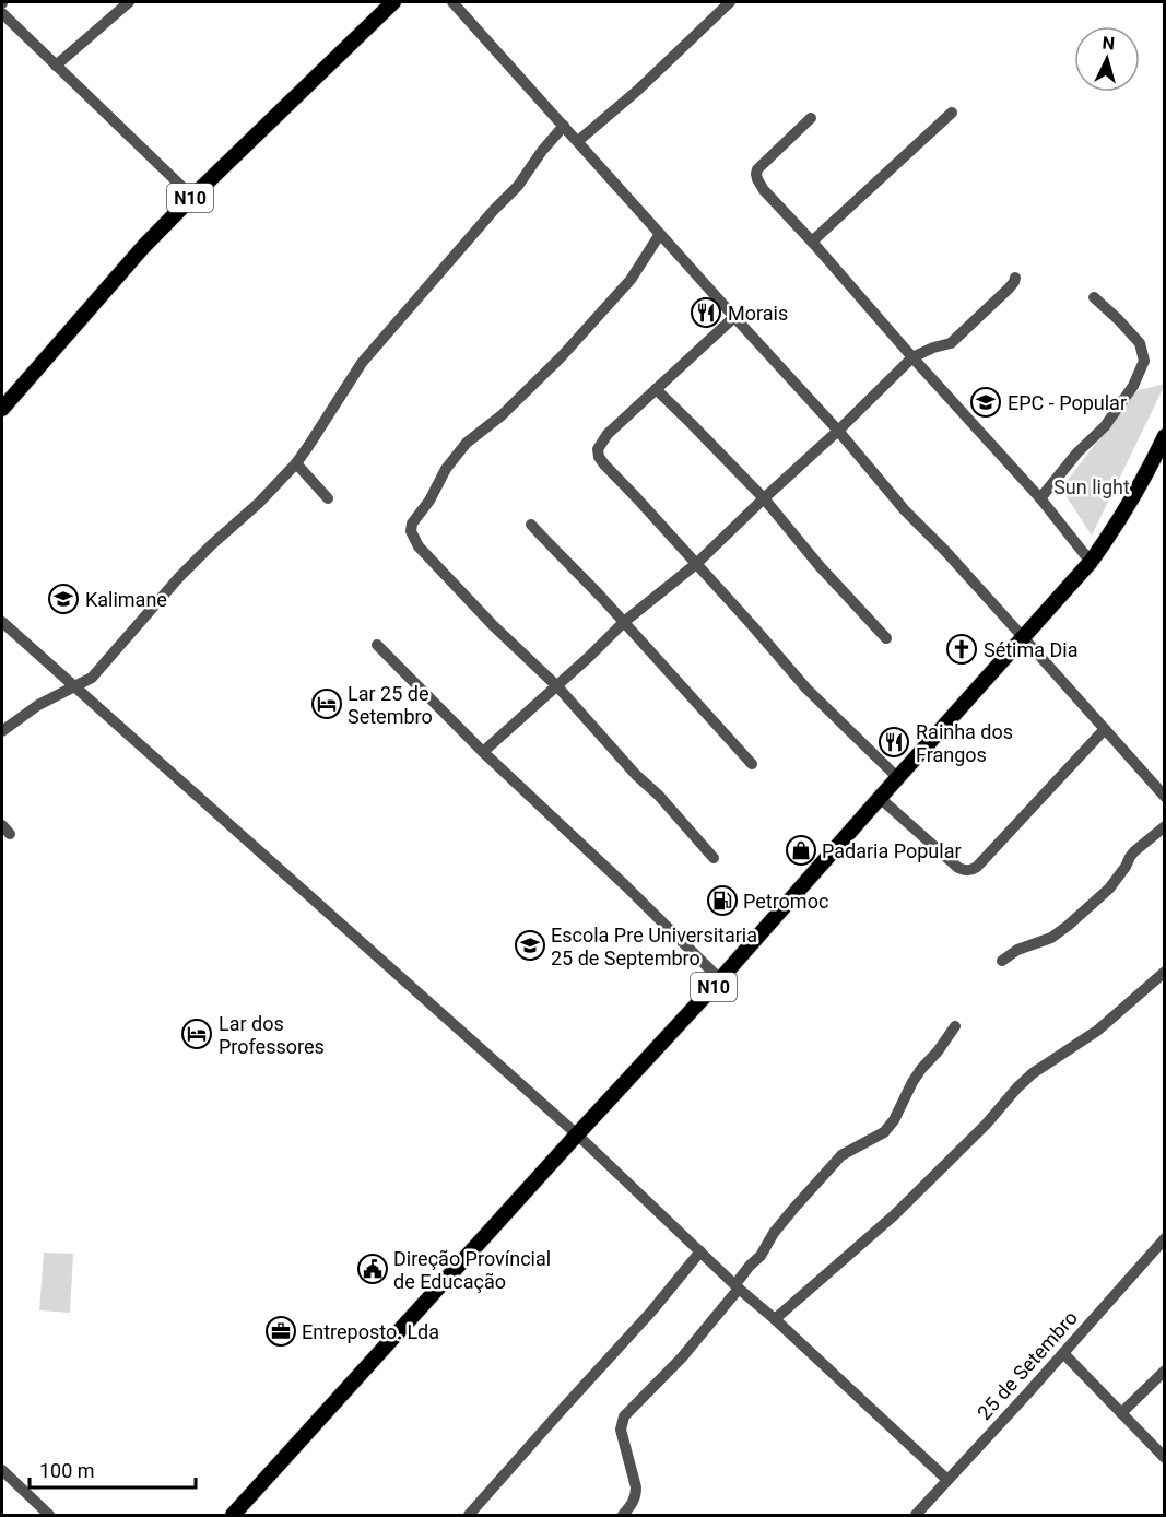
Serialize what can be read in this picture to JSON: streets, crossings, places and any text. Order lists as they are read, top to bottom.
{
  "streets": {
    "main road": ["N10"],
    "street": ["25 de Setembro"]
  },
  "parks": ["Sun light"],
  "places": {
    "restaurant": ["Morais", "Rainha dos Frangos"],
    "school or university": ["EPC - Popular", "Kalimane", "Escola Pre Universitaria 25 de Septembro"],
    "church": ["Sétima Dia"],
    "hotel": ["Lar 25 de Setembro", "Lar dos Professores"],
    "shop": ["Padaria Popular"],
    "fuel station": ["Petromoc"],
    "public building": ["Direção Províncial de Educação"],
    "office": ["Entreposto. Lda"]
  },
  "scale_bar": "100 m",
  "north": "top"
}
